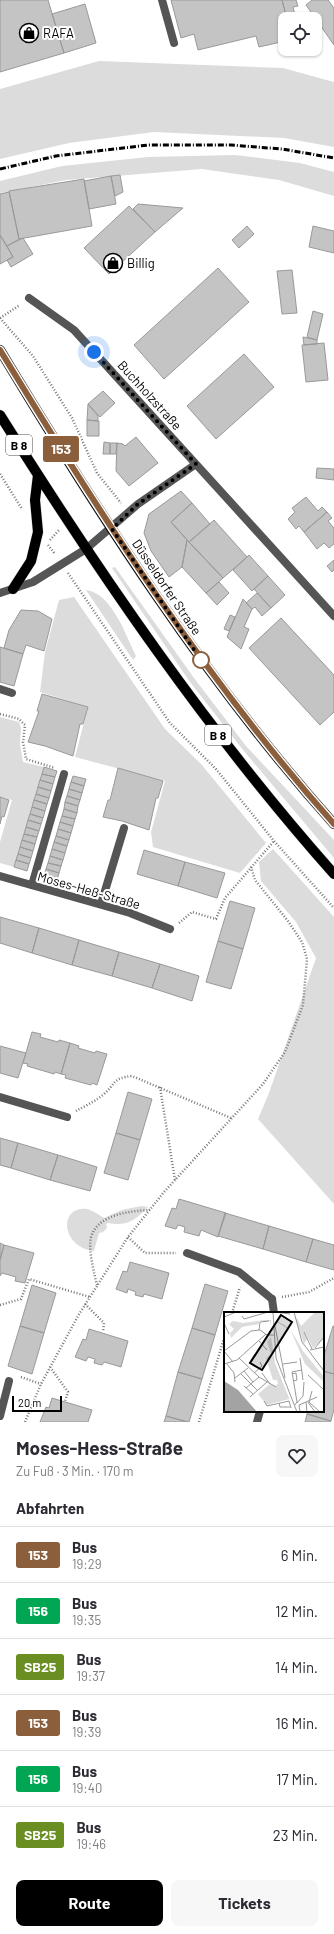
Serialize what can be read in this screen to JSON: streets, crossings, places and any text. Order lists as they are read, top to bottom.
{
  "streets": {
    "main road": ["B 8", "Düsseldorfer Straße"],
    "street": ["Buchholzstraße", "Moses-Heß-Straße"]
  },
  "places": {
    "shop": ["RAFA", "Billig"]
  },
  "lines": ["bus line 153"],
  "scale_bar": "20 m",
  "page": {
    "on_map": "153",
    "scale": "20 m",
    "heading": [
      ["Moses-Hess-Straße", "Zu Fuß · 3 Min. · 170 m"],
      "Abfahrten"
    ],
    "list": [
      {
        "mark": "153",
        "name": "Bus",
        "note": "19:29",
        "value": "6 Min."
      },
      {
        "mark": "156",
        "name": "Bus",
        "note": "19:35",
        "value": "12 Min."
      },
      {
        "mark": "SB25",
        "name": "Bus",
        "note": "19:37",
        "value": "14 Min."
      },
      {
        "mark": "153",
        "name": "Bus",
        "note": "19:39",
        "value": "16 Min."
      },
      {
        "mark": "156",
        "name": "Bus",
        "note": "19:40",
        "value": "17 Min."
      },
      {
        "mark": "SB25",
        "name": "Bus",
        "note": "19:46",
        "value": "23 Min."
      }
    ],
    "buttons": ["Route", "Tickets"]
  }
}
